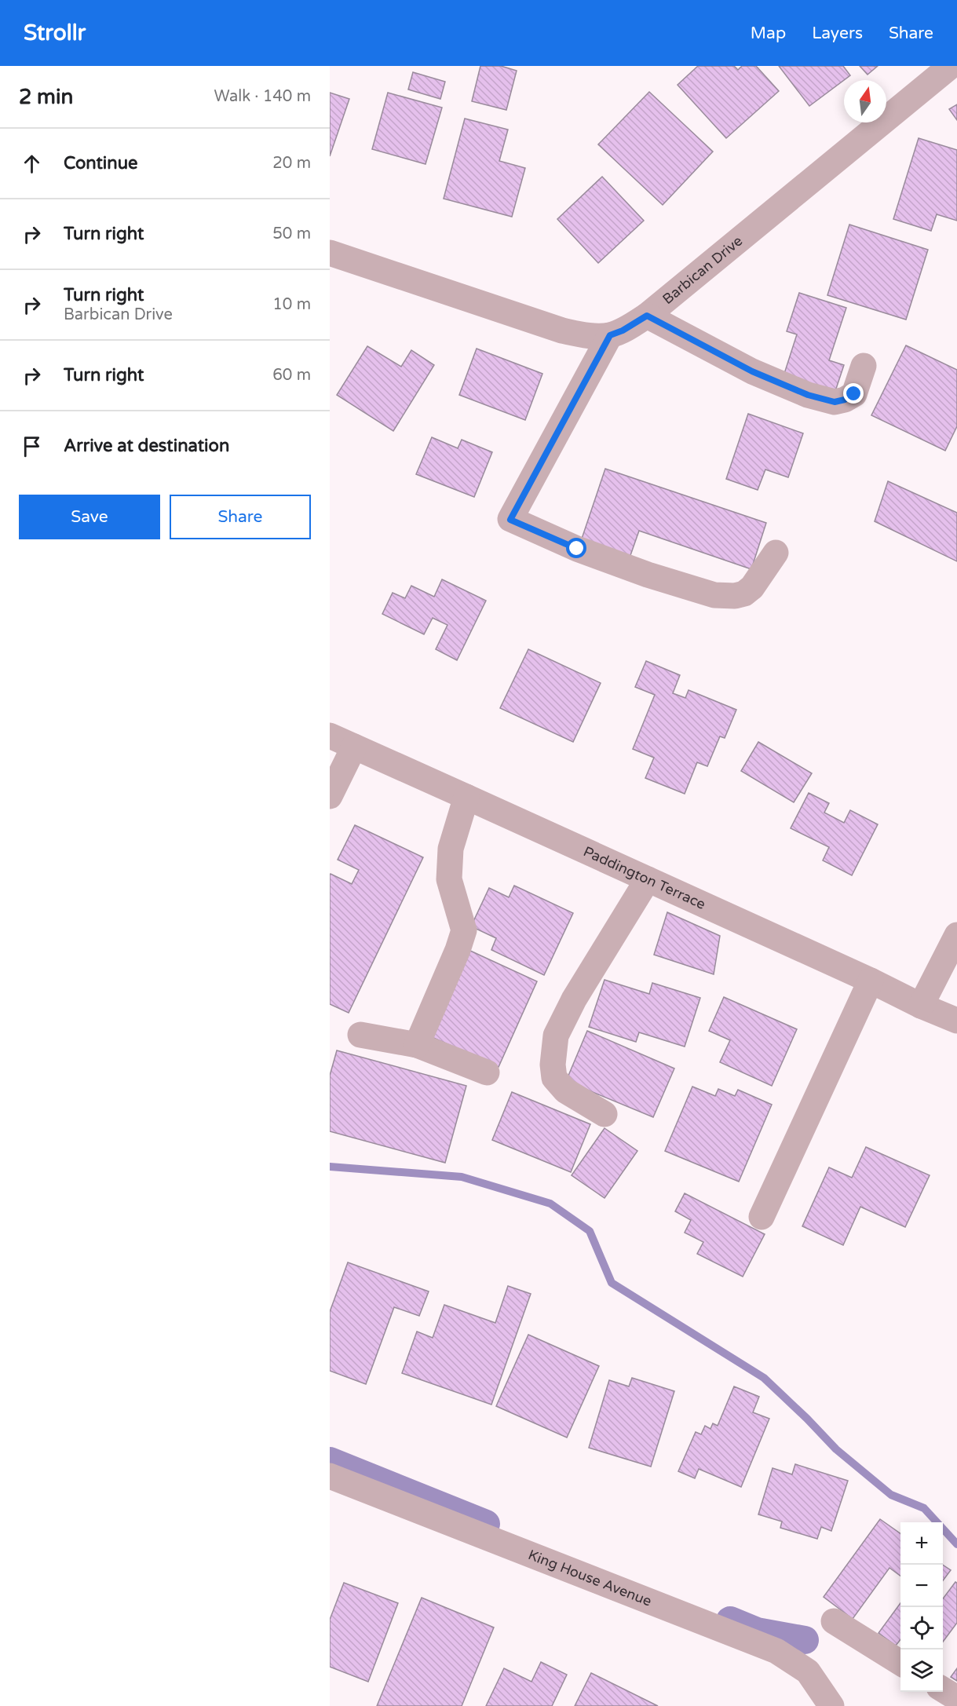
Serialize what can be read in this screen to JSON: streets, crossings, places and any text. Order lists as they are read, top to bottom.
{
  "streets": {
    "street": ["Barbican Drive", "Paddington Terrace", "King House Avenue"]
  },
  "north": "top",
  "page": {
    "header": "Strollr",
    "nav": ["Map", "Layers", "Share"],
    "heading": ["2 min", "Walk · 140 m"],
    "list": [
      ["Continue", "20 m"],
      ["Turn right", "50 m"],
      ["Turn right", "Barbican Drive", "10 m"],
      ["Turn right", "60 m"],
      "Arrive at destination"
    ],
    "buttons": ["Save", "Share"],
    "map_buttons": ["+", "−"]
  }
}
